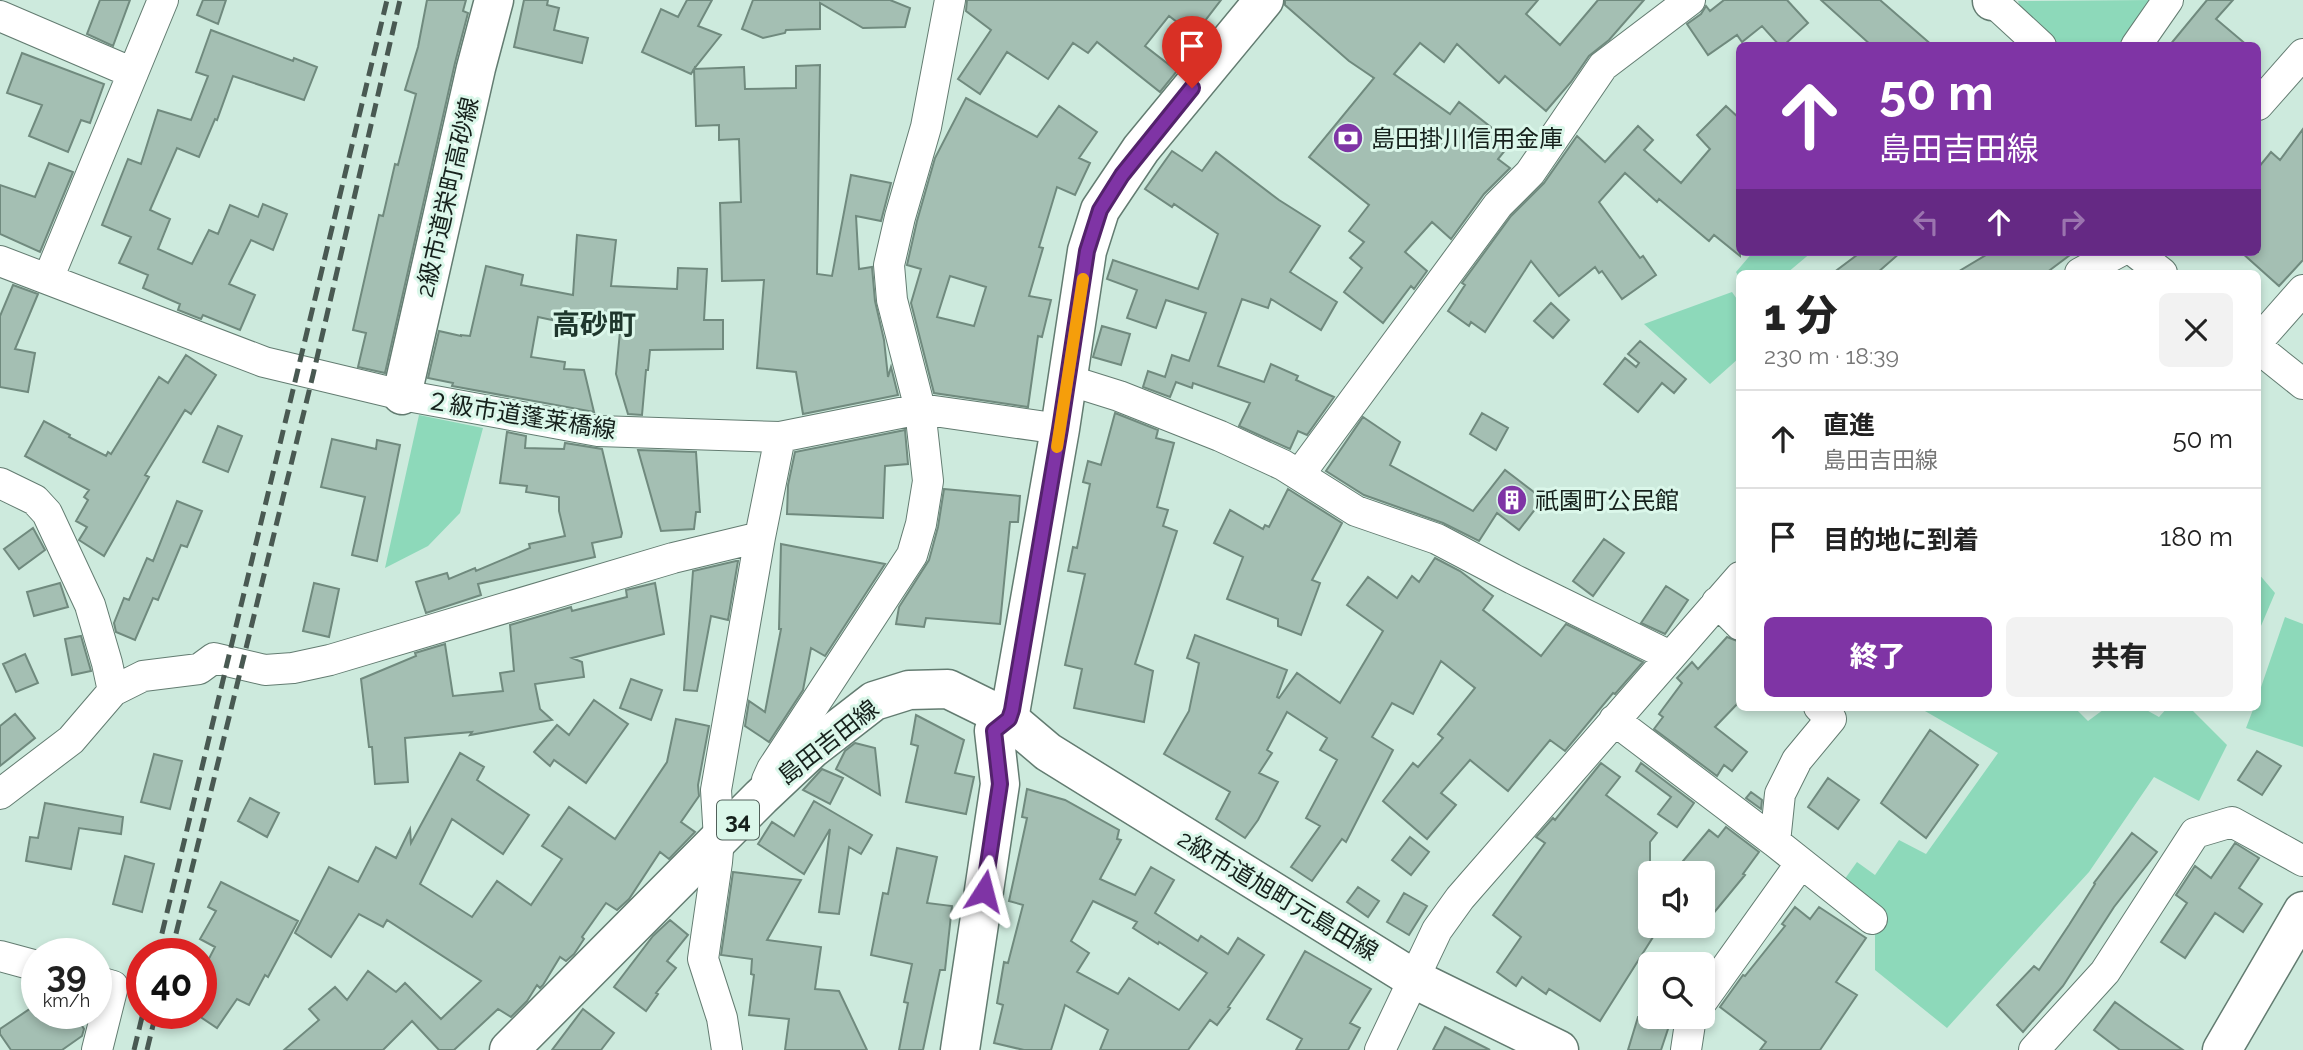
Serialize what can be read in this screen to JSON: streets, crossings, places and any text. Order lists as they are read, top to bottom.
{
  "streets": {
    "street": [
      "2級市道栄町高砂線",
      "２級市道蓬莱橋線",
      "島田吉田線",
      "34",
      "2級市道旭町元島田線"
    ]
  },
  "crossings": [
    ["2級市道栄町高砂線", "２級市道蓬莱橋線"],
    ["島田吉田線", "2級市道旭町元島田線"]
  ],
  "districts": ["高砂町"],
  "places": {
    "bank": ["島田掛川信用金庫"],
    "building": ["祇園町公民館"]
  },
  "page": {
    "turn": ["50 m", "島田吉田線"],
    "heading": ["1 分", "230 m · 18:39"],
    "list": [
      {
        "name": "直進",
        "note": "島田吉田線",
        "value": "50 m"
      },
      {
        "name": "目的地に到着",
        "value": "180 m"
      }
    ],
    "buttons": ["終了", "共有"],
    "speed": "39 km/h",
    "limit": "40"
  }
}
